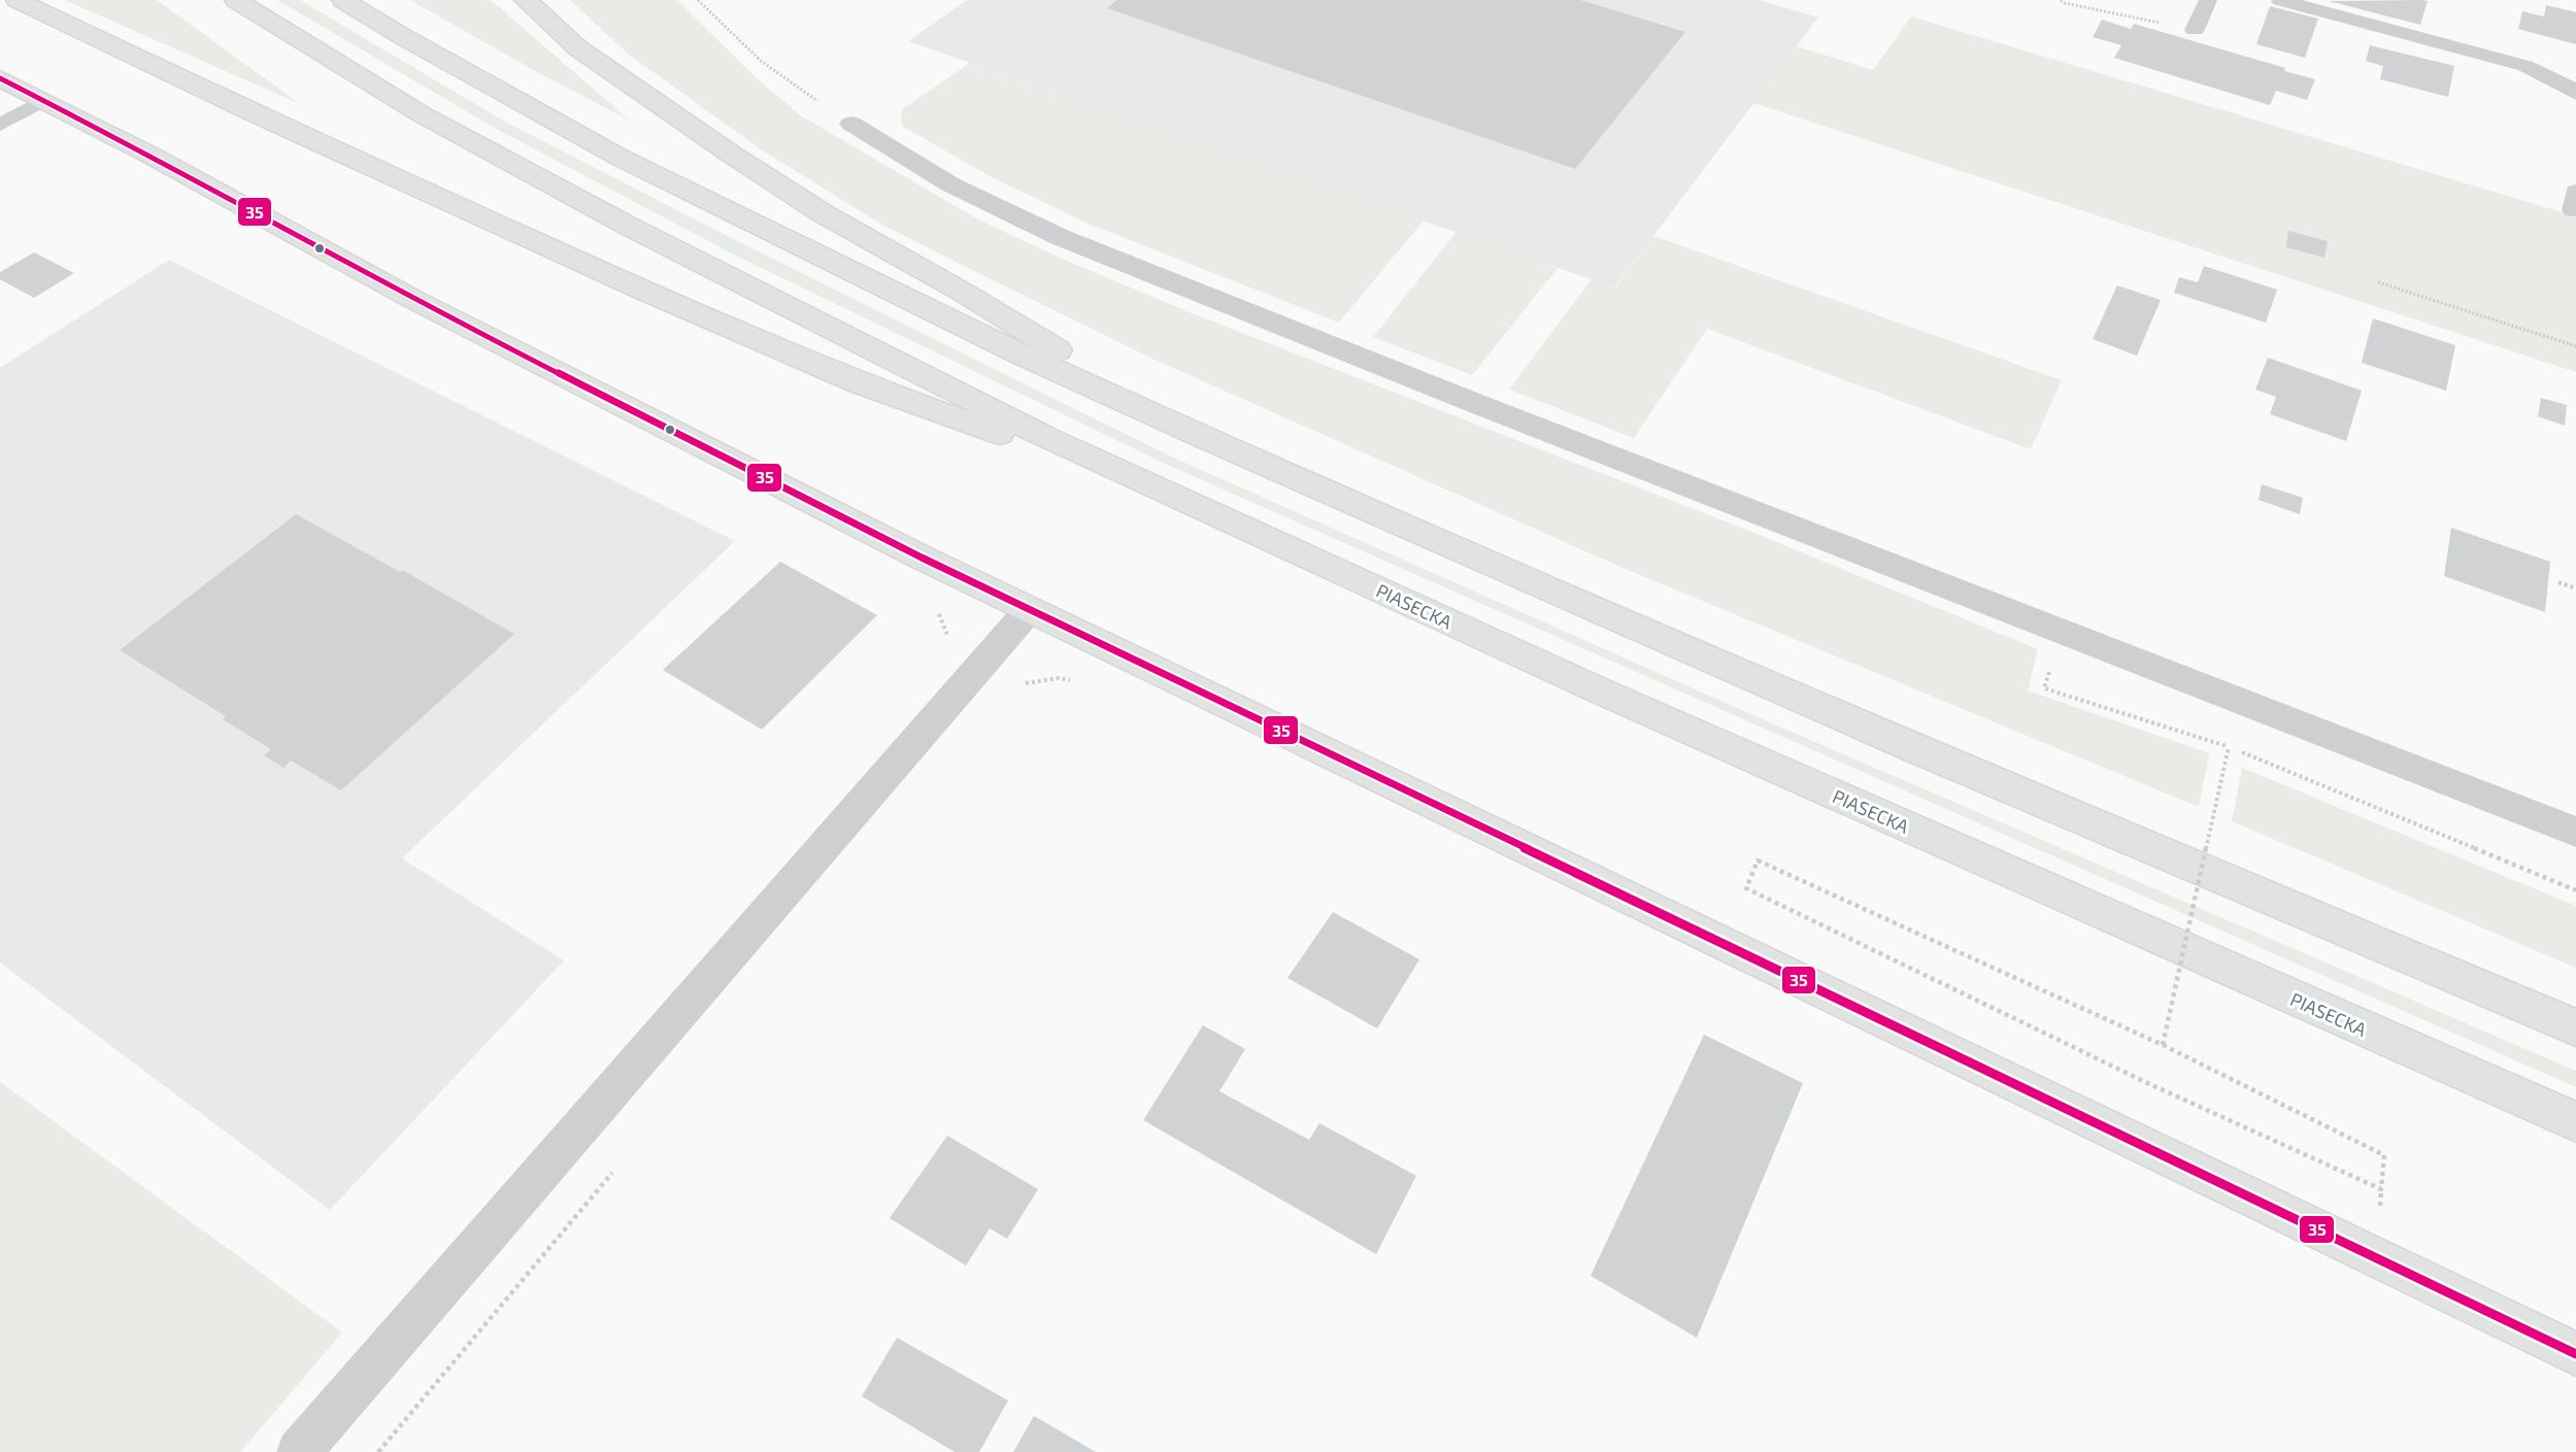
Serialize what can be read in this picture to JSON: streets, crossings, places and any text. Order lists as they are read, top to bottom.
{
  "streets": {
    "main road": ["PIASECKA"]
  },
  "lines": ["transit line 35"]
}
